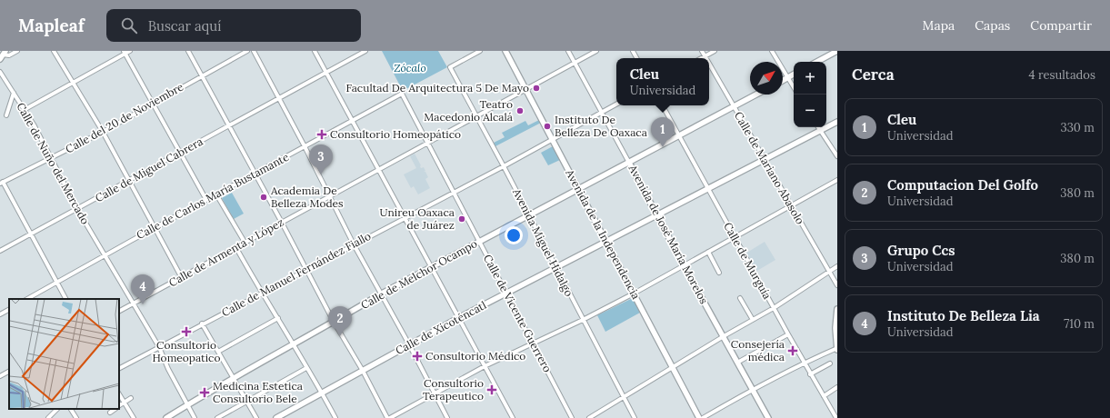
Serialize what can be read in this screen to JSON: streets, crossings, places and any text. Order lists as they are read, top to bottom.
{
  "streets": {
    "main road": [
      "Avenida de la Independencia",
      "Avenida de José María Morelos",
      "Calle de Melchor Ocampo",
      "Calle de Xicoténcatl"
    ],
    "street": [
      "Calle del 20 de Noviembre",
      "Calle de Nuño del Mercado",
      "Calle de Mariano Abasolo",
      "Calle de Miguel Cabrera",
      "Calle de Carlos María Bustamante",
      "Avenida Miguel Hidalgo",
      "Calle de Armenta y López",
      "Calle de Murguía",
      "Calle de Manuel Fernández Fiallo",
      "Calle de Vicente Guerrero"
    ]
  },
  "crossings": [
    ["Calle del 20 de Noviembre", "Calle de Nuño del Mercado"],
    ["Calle de Nuño del Mercado", "Calle de Miguel Cabrera"],
    ["Calle de Nuño del Mercado", "Calle de Carlos María Bustamante"],
    ["Calle de Nuño del Mercado", "Calle de Armenta y López"],
    ["Calle de Nuño del Mercado", "Calle de Manuel Fernández Fiallo"],
    ["Calle de Nuño del Mercado", "Calle de Melchor Ocampo"],
    ["Calle de Mariano Abasolo", "Calle de Melchor Ocampo"],
    ["Calle de Mariano Abasolo", "Calle de Xicoténcatl"],
    ["Calle de Carlos María Bustamante", "Calle de Vicente Guerrero"],
    ["Avenida de la Independencia", "Calle de Armenta y López"],
    ["Avenida de la Independencia", "Calle de Manuel Fernández Fiallo"],
    ["Avenida de la Independencia", "Calle de Melchor Ocampo"],
    ["Avenida de la Independencia", "Calle de Xicoténcatl"],
    ["Avenida de José María Morelos", "Calle de Armenta y López"],
    ["Avenida de José María Morelos", "Calle de Manuel Fernández Fiallo"],
    ["Avenida de José María Morelos", "Calle de Melchor Ocampo"],
    ["Avenida de José María Morelos", "Calle de Xicoténcatl"],
    ["Avenida Miguel Hidalgo", "Calle de Armenta y López"],
    ["Avenida Miguel Hidalgo", "Calle de Manuel Fernández Fiallo"],
    ["Avenida Miguel Hidalgo", "Calle de Melchor Ocampo"],
    ["Avenida Miguel Hidalgo", "Calle de Xicoténcatl"],
    ["Calle de Armenta y López", "Calle de Vicente Guerrero"],
    ["Calle de Murguía", "Calle de Melchor Ocampo"],
    ["Calle de Murguía", "Calle de Xicoténcatl"],
    ["Calle de Manuel Fernández Fiallo", "Calle de Vicente Guerrero"],
    ["Calle de Melchor Ocampo", "Calle de Vicente Guerrero"],
    ["Calle de Vicente Guerrero", "Calle de Xicoténcatl"]
  ],
  "parks": ["Zócalo"],
  "places": {
    "other": [
      "Facultad De Arquitectura 5 De Mayo",
      "Teatro Macedonio Alcalá",
      "Instituto De Belleza De Oaxaca",
      "Academia De Belleza Modes",
      "Unireu Oaxaca de Juárez"
    ],
    "health": [
      "Consultorio Homeopático",
      "Consultorio Homeopatico",
      "Consejería médica",
      "Consultorio Médico",
      "Consultorio Terapeutico",
      "Medicina Estetica Consultorio Bele"
    ]
  },
  "north": "top right",
  "page": {
    "header": "Mapleaf",
    "search": "Buscar aquí",
    "nav": ["Mapa", "Capas", "Compartir"],
    "heading": ["Cerca", "4 resultados"],
    "popup": ["Cleu", "Universidad"],
    "map_buttons": ["+", "−"],
    "list": [
      {
        "mark": "1",
        "name": "Cleu",
        "note": "Universidad",
        "value": "330 m"
      },
      {
        "mark": "2",
        "name": "Computacion Del Golfo",
        "note": "Universidad",
        "value": "380 m"
      },
      {
        "mark": "3",
        "name": "Grupo Ccs",
        "note": "Universidad",
        "value": "380 m"
      },
      {
        "mark": "4",
        "name": "Instituto De Belleza Lia",
        "note": "Universidad",
        "value": "710 m"
      }
    ],
    "pins": [
      "1",
      "3",
      "4",
      "2"
    ]
  }
}
